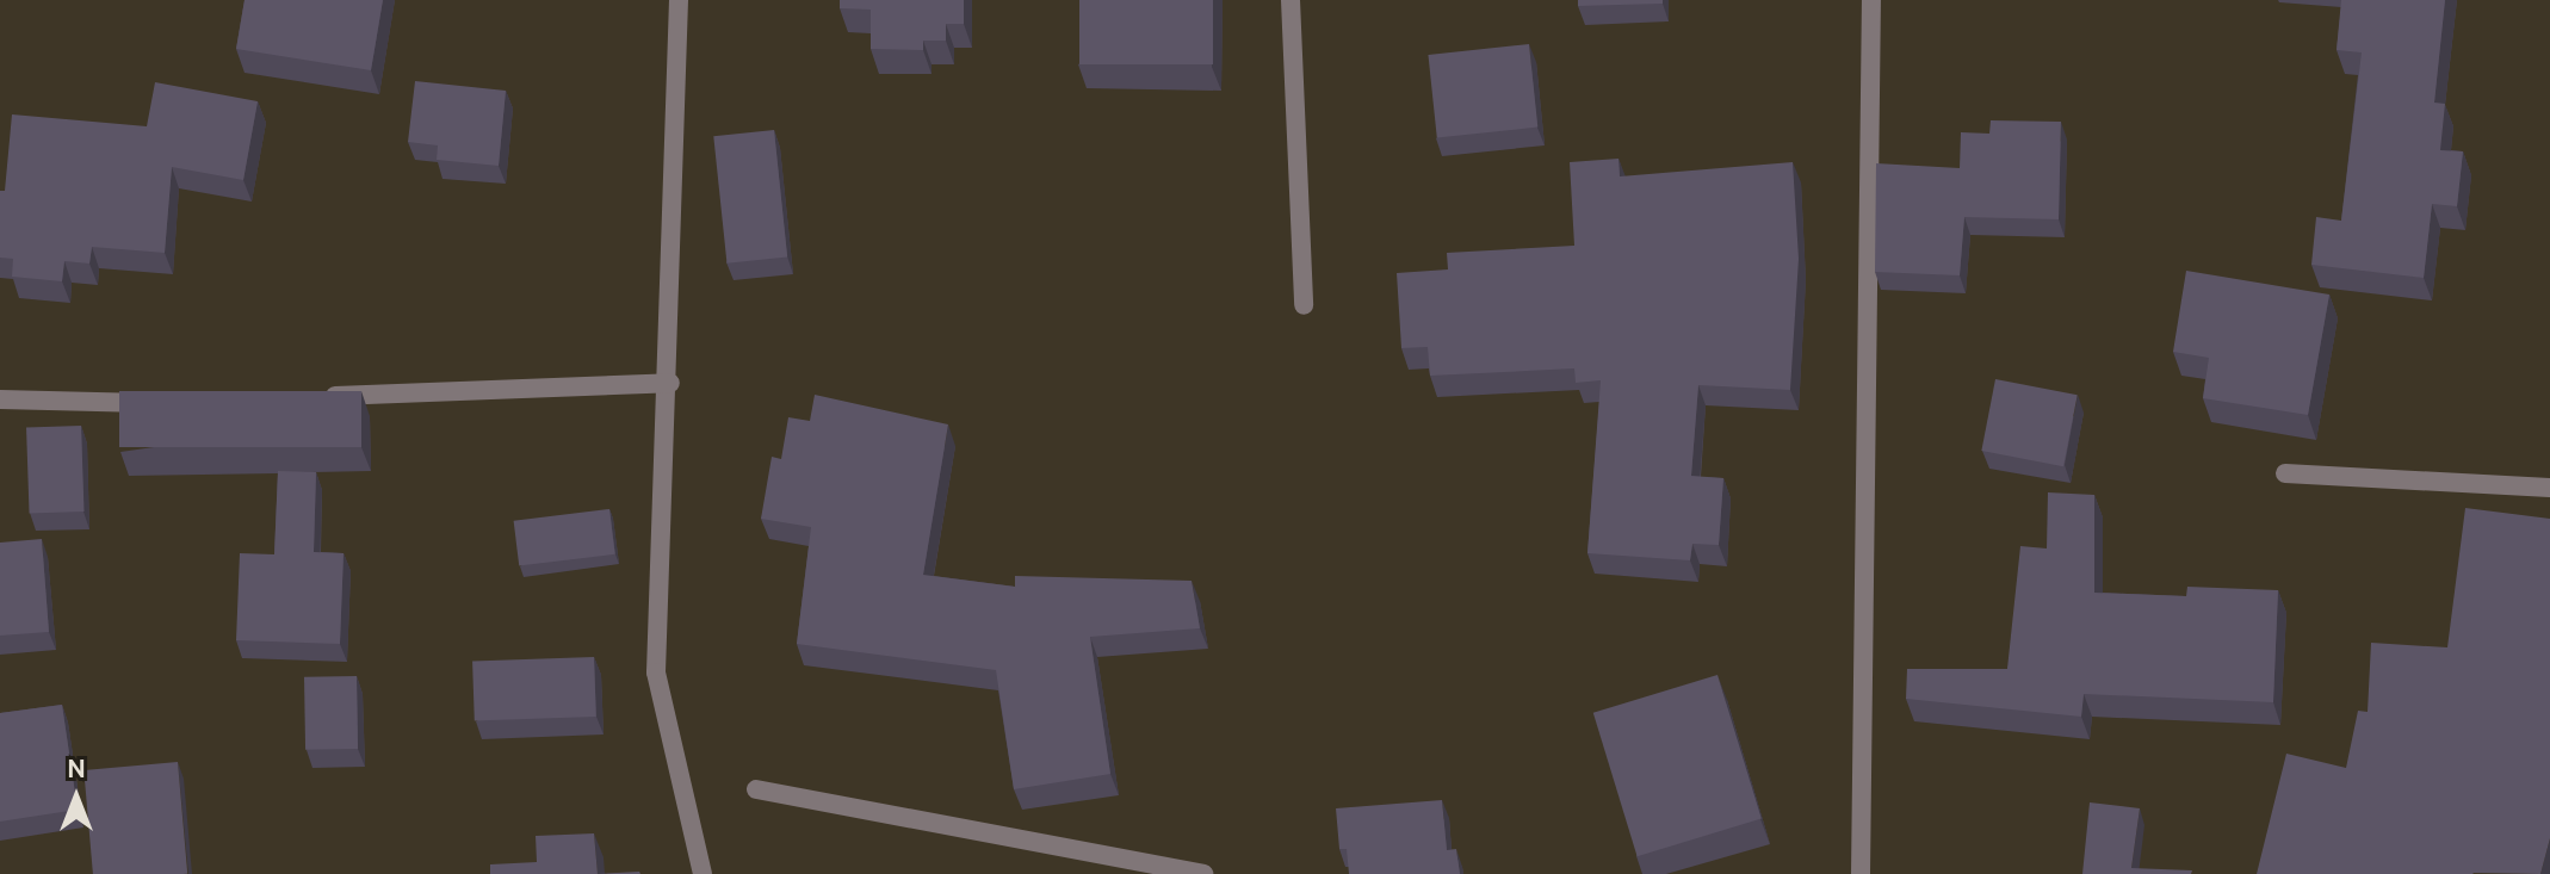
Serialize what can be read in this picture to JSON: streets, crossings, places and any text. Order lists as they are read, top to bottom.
{
  "north": "top"
}
